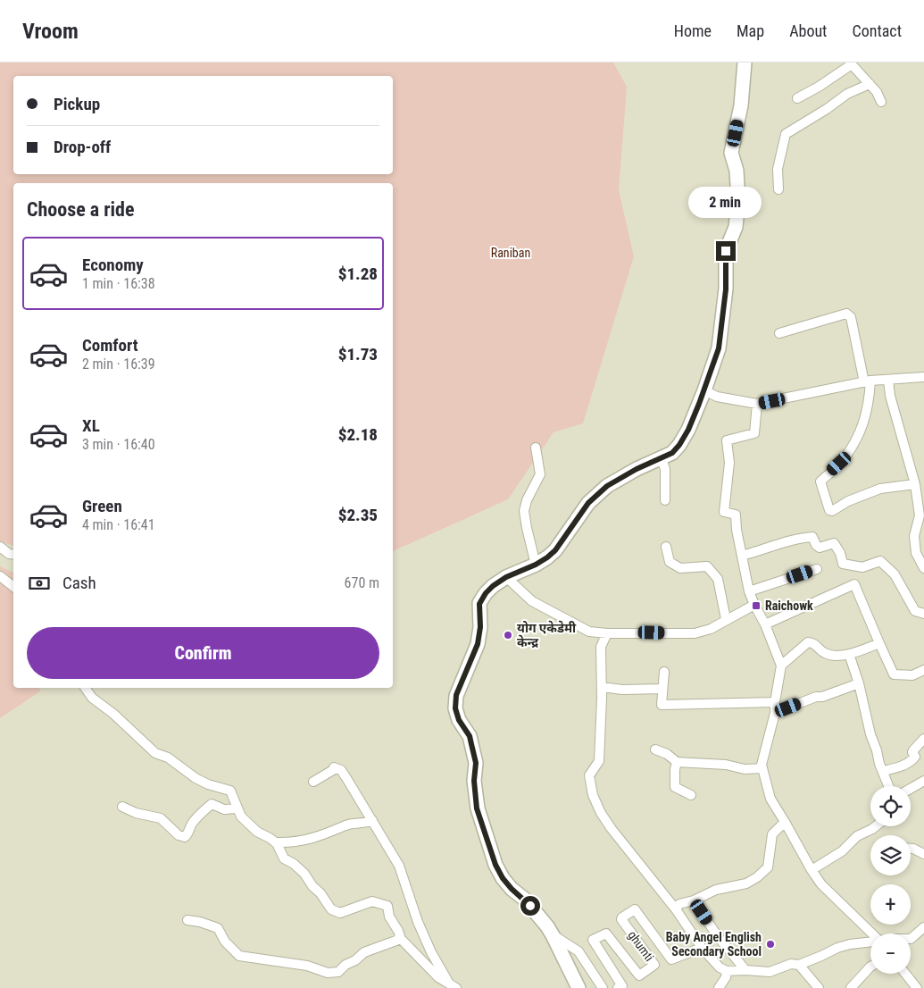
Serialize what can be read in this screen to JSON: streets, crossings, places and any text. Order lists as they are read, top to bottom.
{
  "streets": {
    "street": ["ghumti"]
  },
  "parks": ["Raniban"],
  "places": {
    "transit": ["Raichowk"],
    "other": ["योग एकेडेमी केन्द्र", "Baby Angel English Secondary School"]
  },
  "page": {
    "header": "Vroom",
    "nav": [
      "Home",
      "Map",
      "About",
      "Contact"
    ],
    "banner": ["Pickup", "Drop-off"],
    "heading": "Choose a ride",
    "bubble": "2 min",
    "list": [
      {
        "name": "Economy",
        "note": "1 min · 16:38",
        "value": "$1.28"
      },
      {
        "name": "Comfort",
        "note": "2 min · 16:39",
        "value": "$1.73"
      },
      {
        "name": "XL",
        "note": "3 min · 16:40",
        "value": "$2.18"
      },
      {
        "name": "Green",
        "note": "4 min · 16:41",
        "value": "$2.35"
      }
    ],
    "pay": ["Cash", "670 m"],
    "buttons": "Confirm",
    "map_buttons": ["+", "−"]
  }
}
